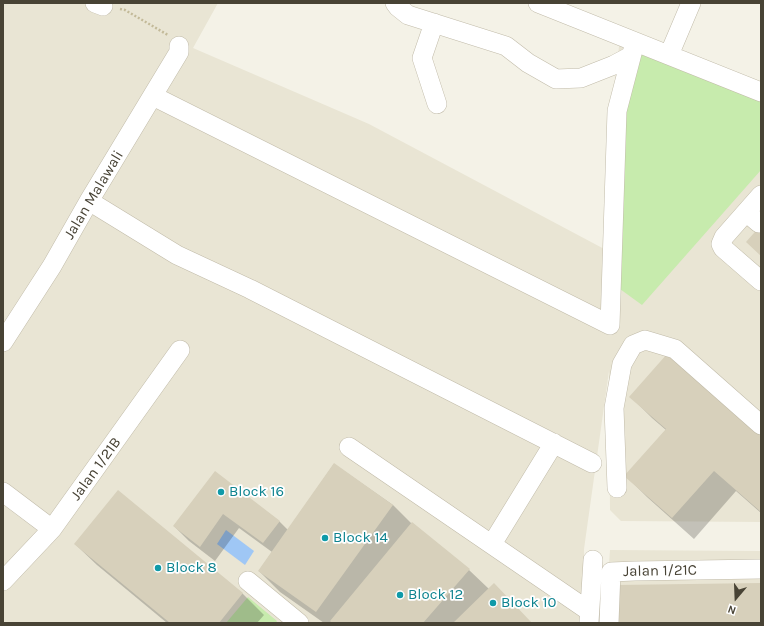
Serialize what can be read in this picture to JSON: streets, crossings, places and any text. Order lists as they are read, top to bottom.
{
  "streets": {
    "street": ["Jalan Malawali", "Jalan 1/21B", "Jalan 1/21C"]
  },
  "places": [
    "Block 16",
    "Block 14",
    "Block 8",
    "Block 12",
    "Block 10"
  ],
  "north": "bottom"
}
